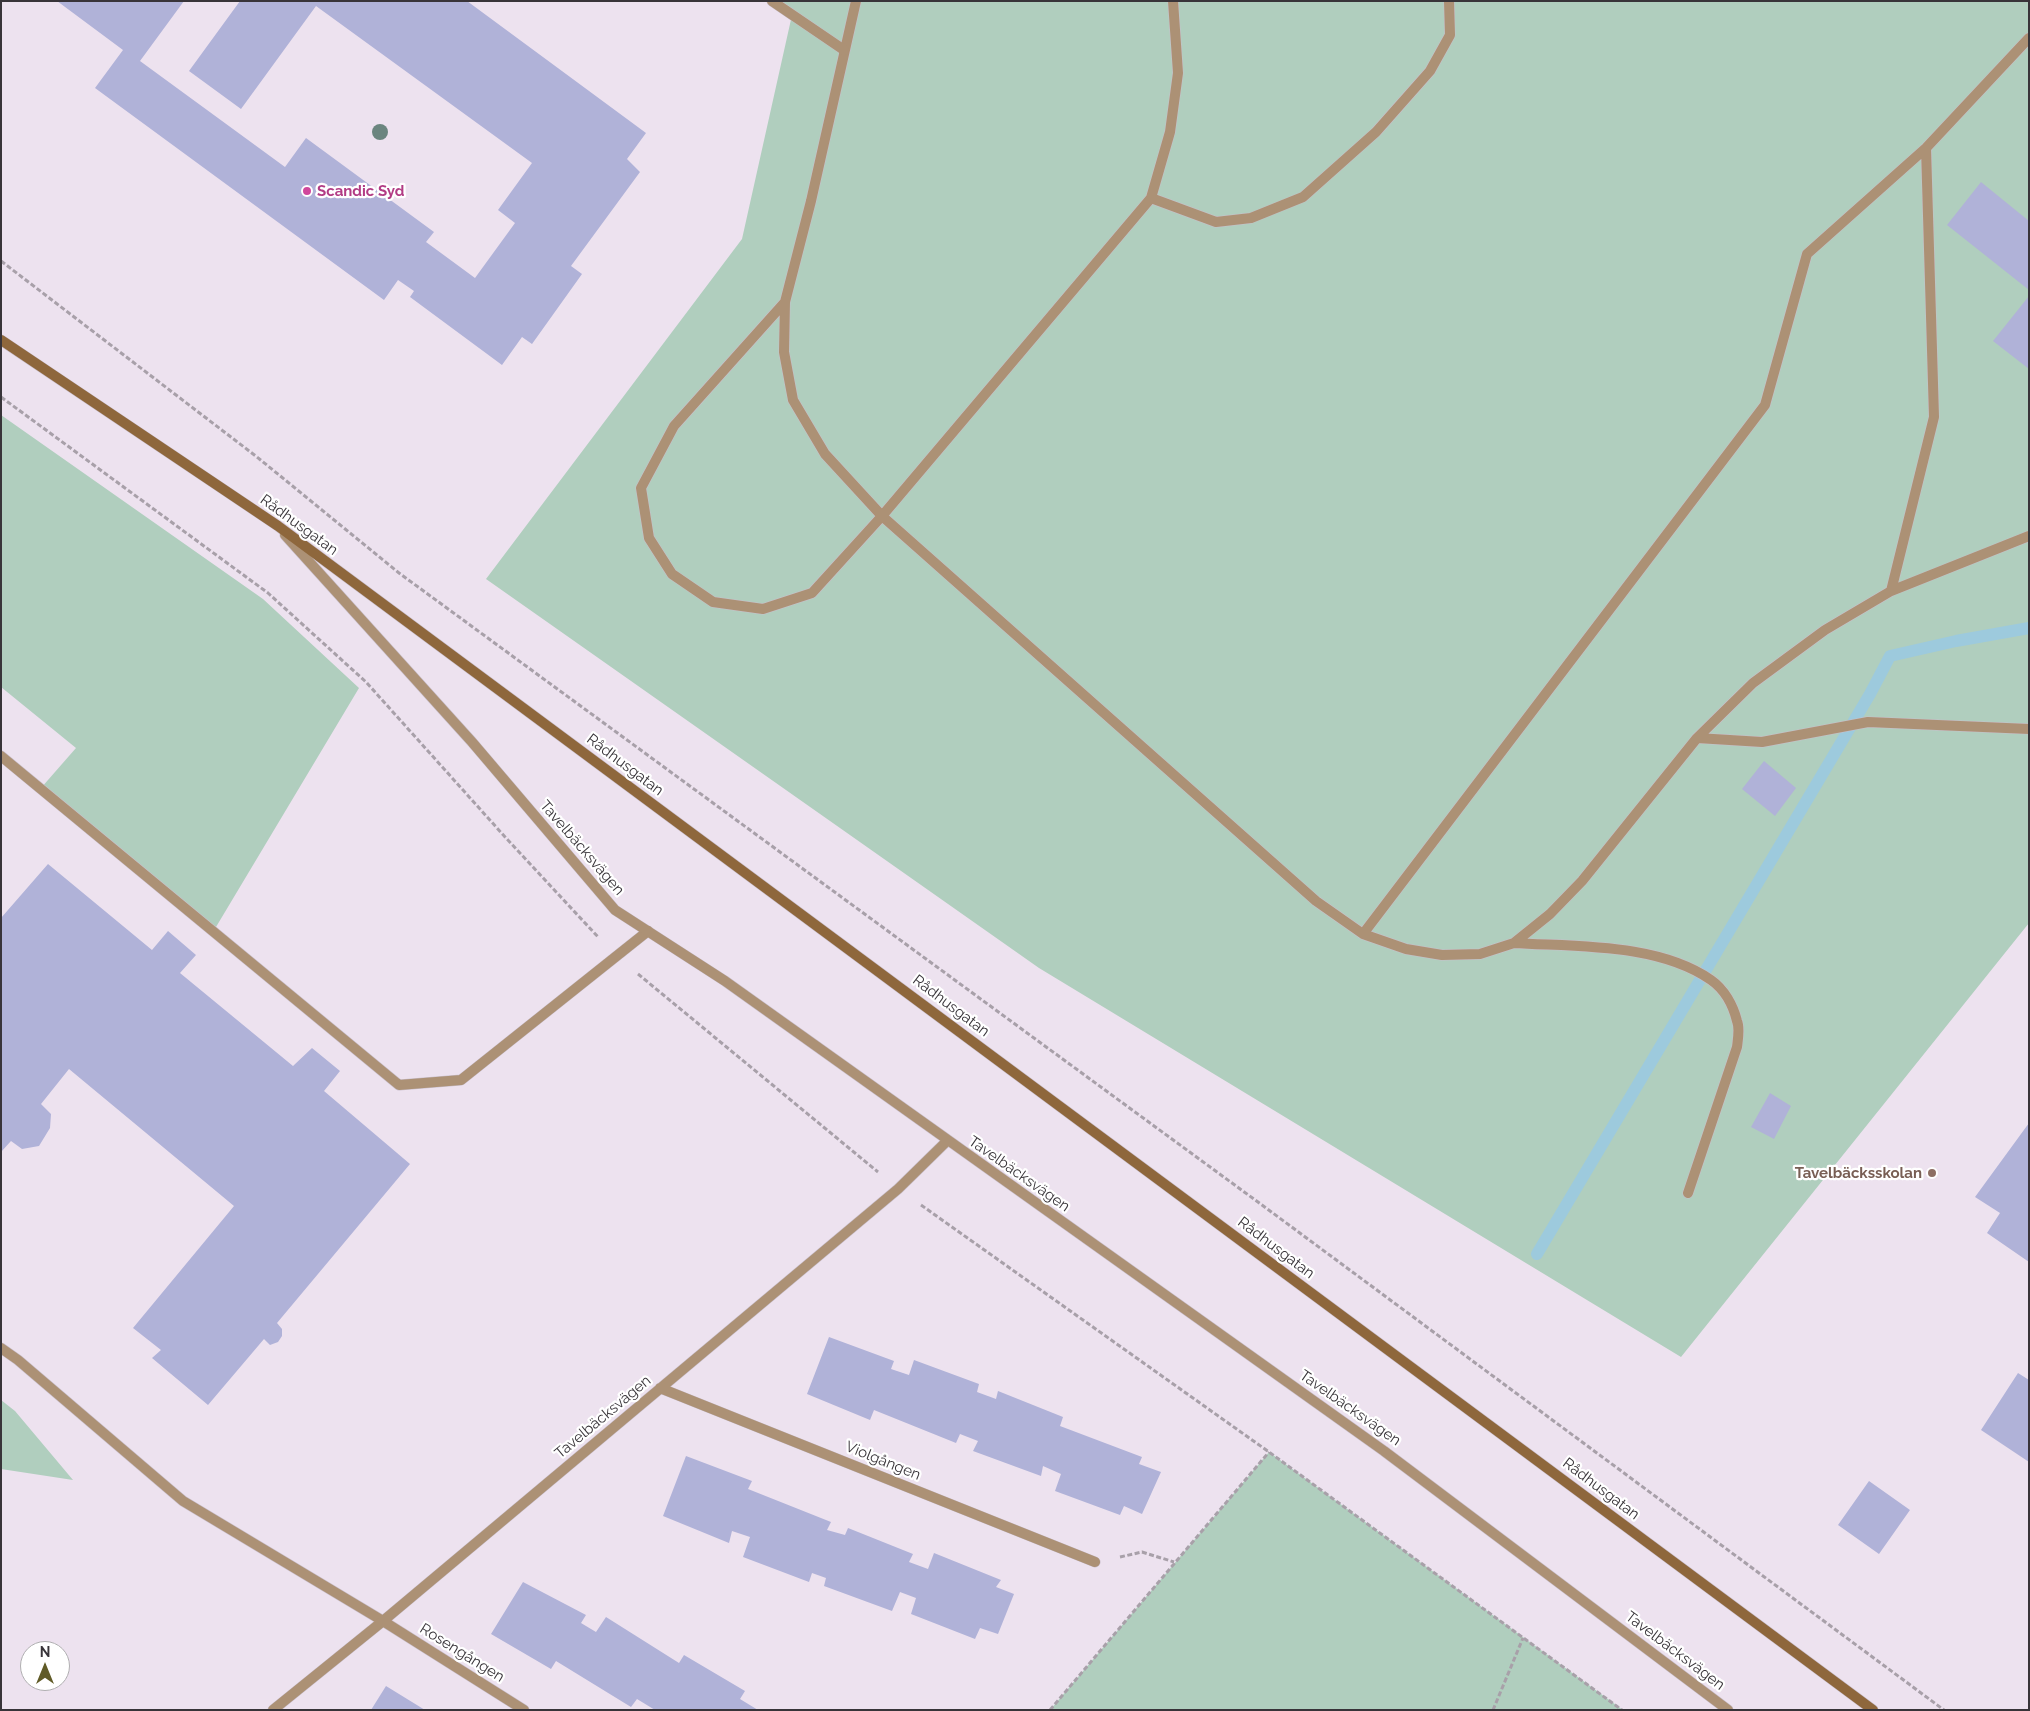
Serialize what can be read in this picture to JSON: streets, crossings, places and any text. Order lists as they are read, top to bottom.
{
  "streets": {
    "main road": ["Rådhusgatan"],
    "street": ["Tavelbäcksvägen", "Violgången", "Rosengången"]
  },
  "crossings": [
    ["Rådhusgatan", "Tavelbäcksvägen"],
    ["Tavelbäcksvägen", "Violgången"],
    ["Tavelbäcksvägen", "Rosengången"]
  ],
  "places": ["Scandic Syd", "Tavelbäcksskolan"],
  "north": "top"
}
